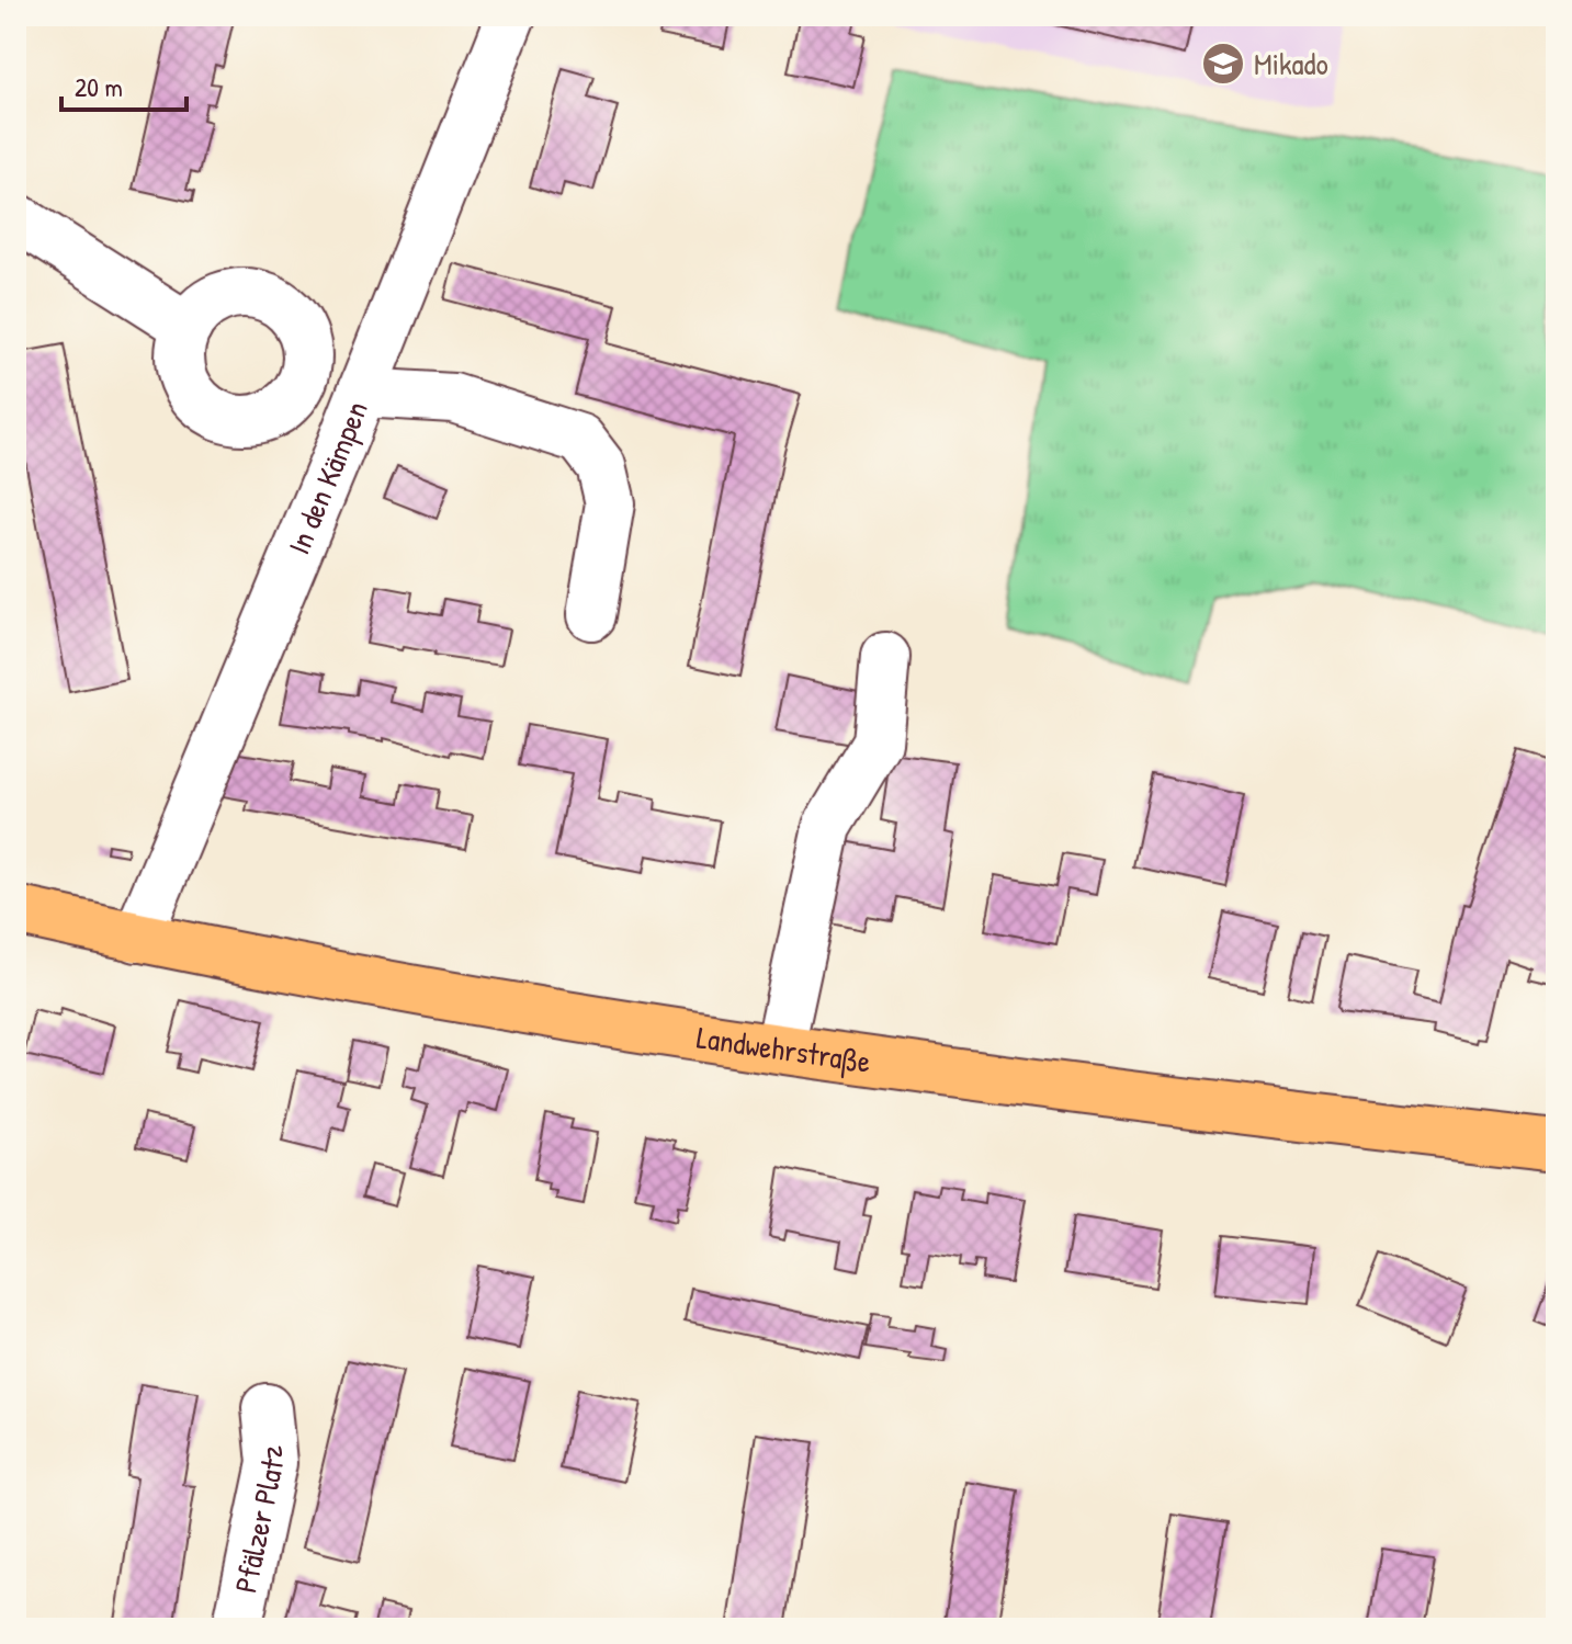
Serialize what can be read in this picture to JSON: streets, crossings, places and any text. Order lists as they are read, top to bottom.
{
  "streets": {
    "main road": ["Landwehrstraße"],
    "street": ["In den Kämpen", "Pfälzer Platz"]
  },
  "crossings": [
    ["In den Kämpen", "Landwehrstraße"]
  ],
  "places": {
    "school or university": ["Mikado"]
  },
  "scale_bar": "20 m"
}
